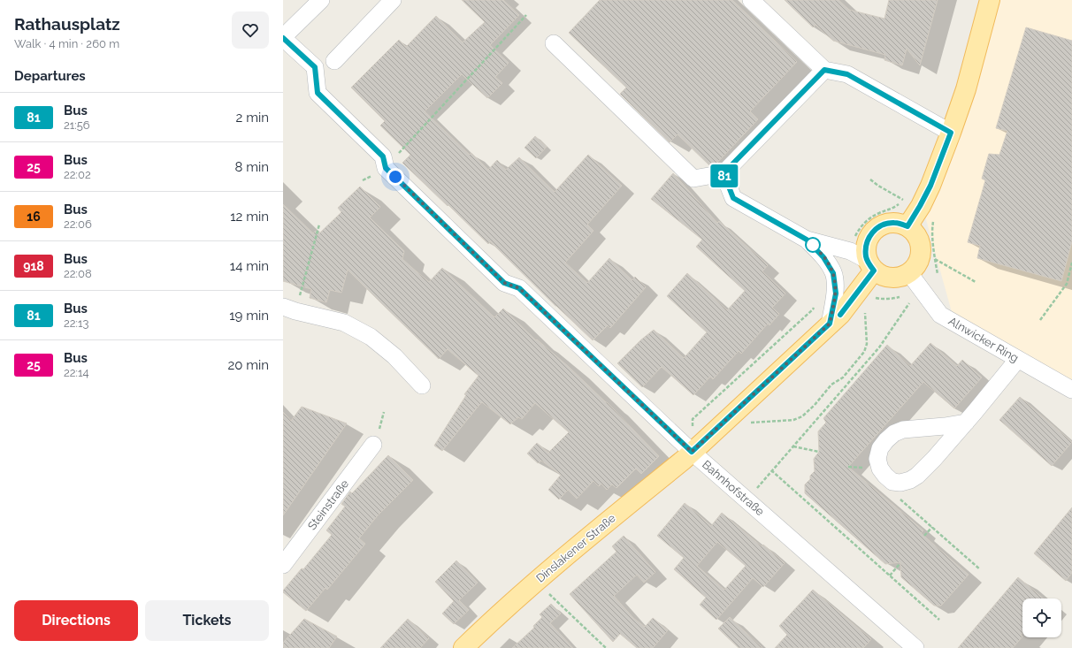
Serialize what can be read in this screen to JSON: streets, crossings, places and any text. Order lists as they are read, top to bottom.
{
  "streets": {
    "main road": ["Dinslakener Straße"],
    "street": ["Alnwicker Ring", "Bahnhofstraße", "Steinstraße"]
  },
  "crossings": [
    ["Alnwicker Ring", "Dinslakener Straße"],
    ["Bahnhofstraße", "Dinslakener Straße"]
  ],
  "lines": ["bus line 81"],
  "page": {
    "heading": [
      ["Rathausplatz", "Walk · 4 min · 260 m"],
      "Departures"
    ],
    "on_map": "81",
    "list": [
      {
        "mark": "81",
        "name": "Bus",
        "note": "21:56",
        "value": "2 min"
      },
      {
        "mark": "25",
        "name": "Bus",
        "note": "22:02",
        "value": "8 min"
      },
      {
        "mark": "16",
        "name": "Bus",
        "note": "22:06",
        "value": "12 min"
      },
      {
        "mark": "918",
        "name": "Bus",
        "note": "22:08",
        "value": "14 min"
      },
      {
        "mark": "81",
        "name": "Bus",
        "note": "22:13",
        "value": "19 min"
      },
      {
        "mark": "25",
        "name": "Bus",
        "note": "22:14",
        "value": "20 min"
      }
    ],
    "buttons": ["Directions", "Tickets"]
  }
}
